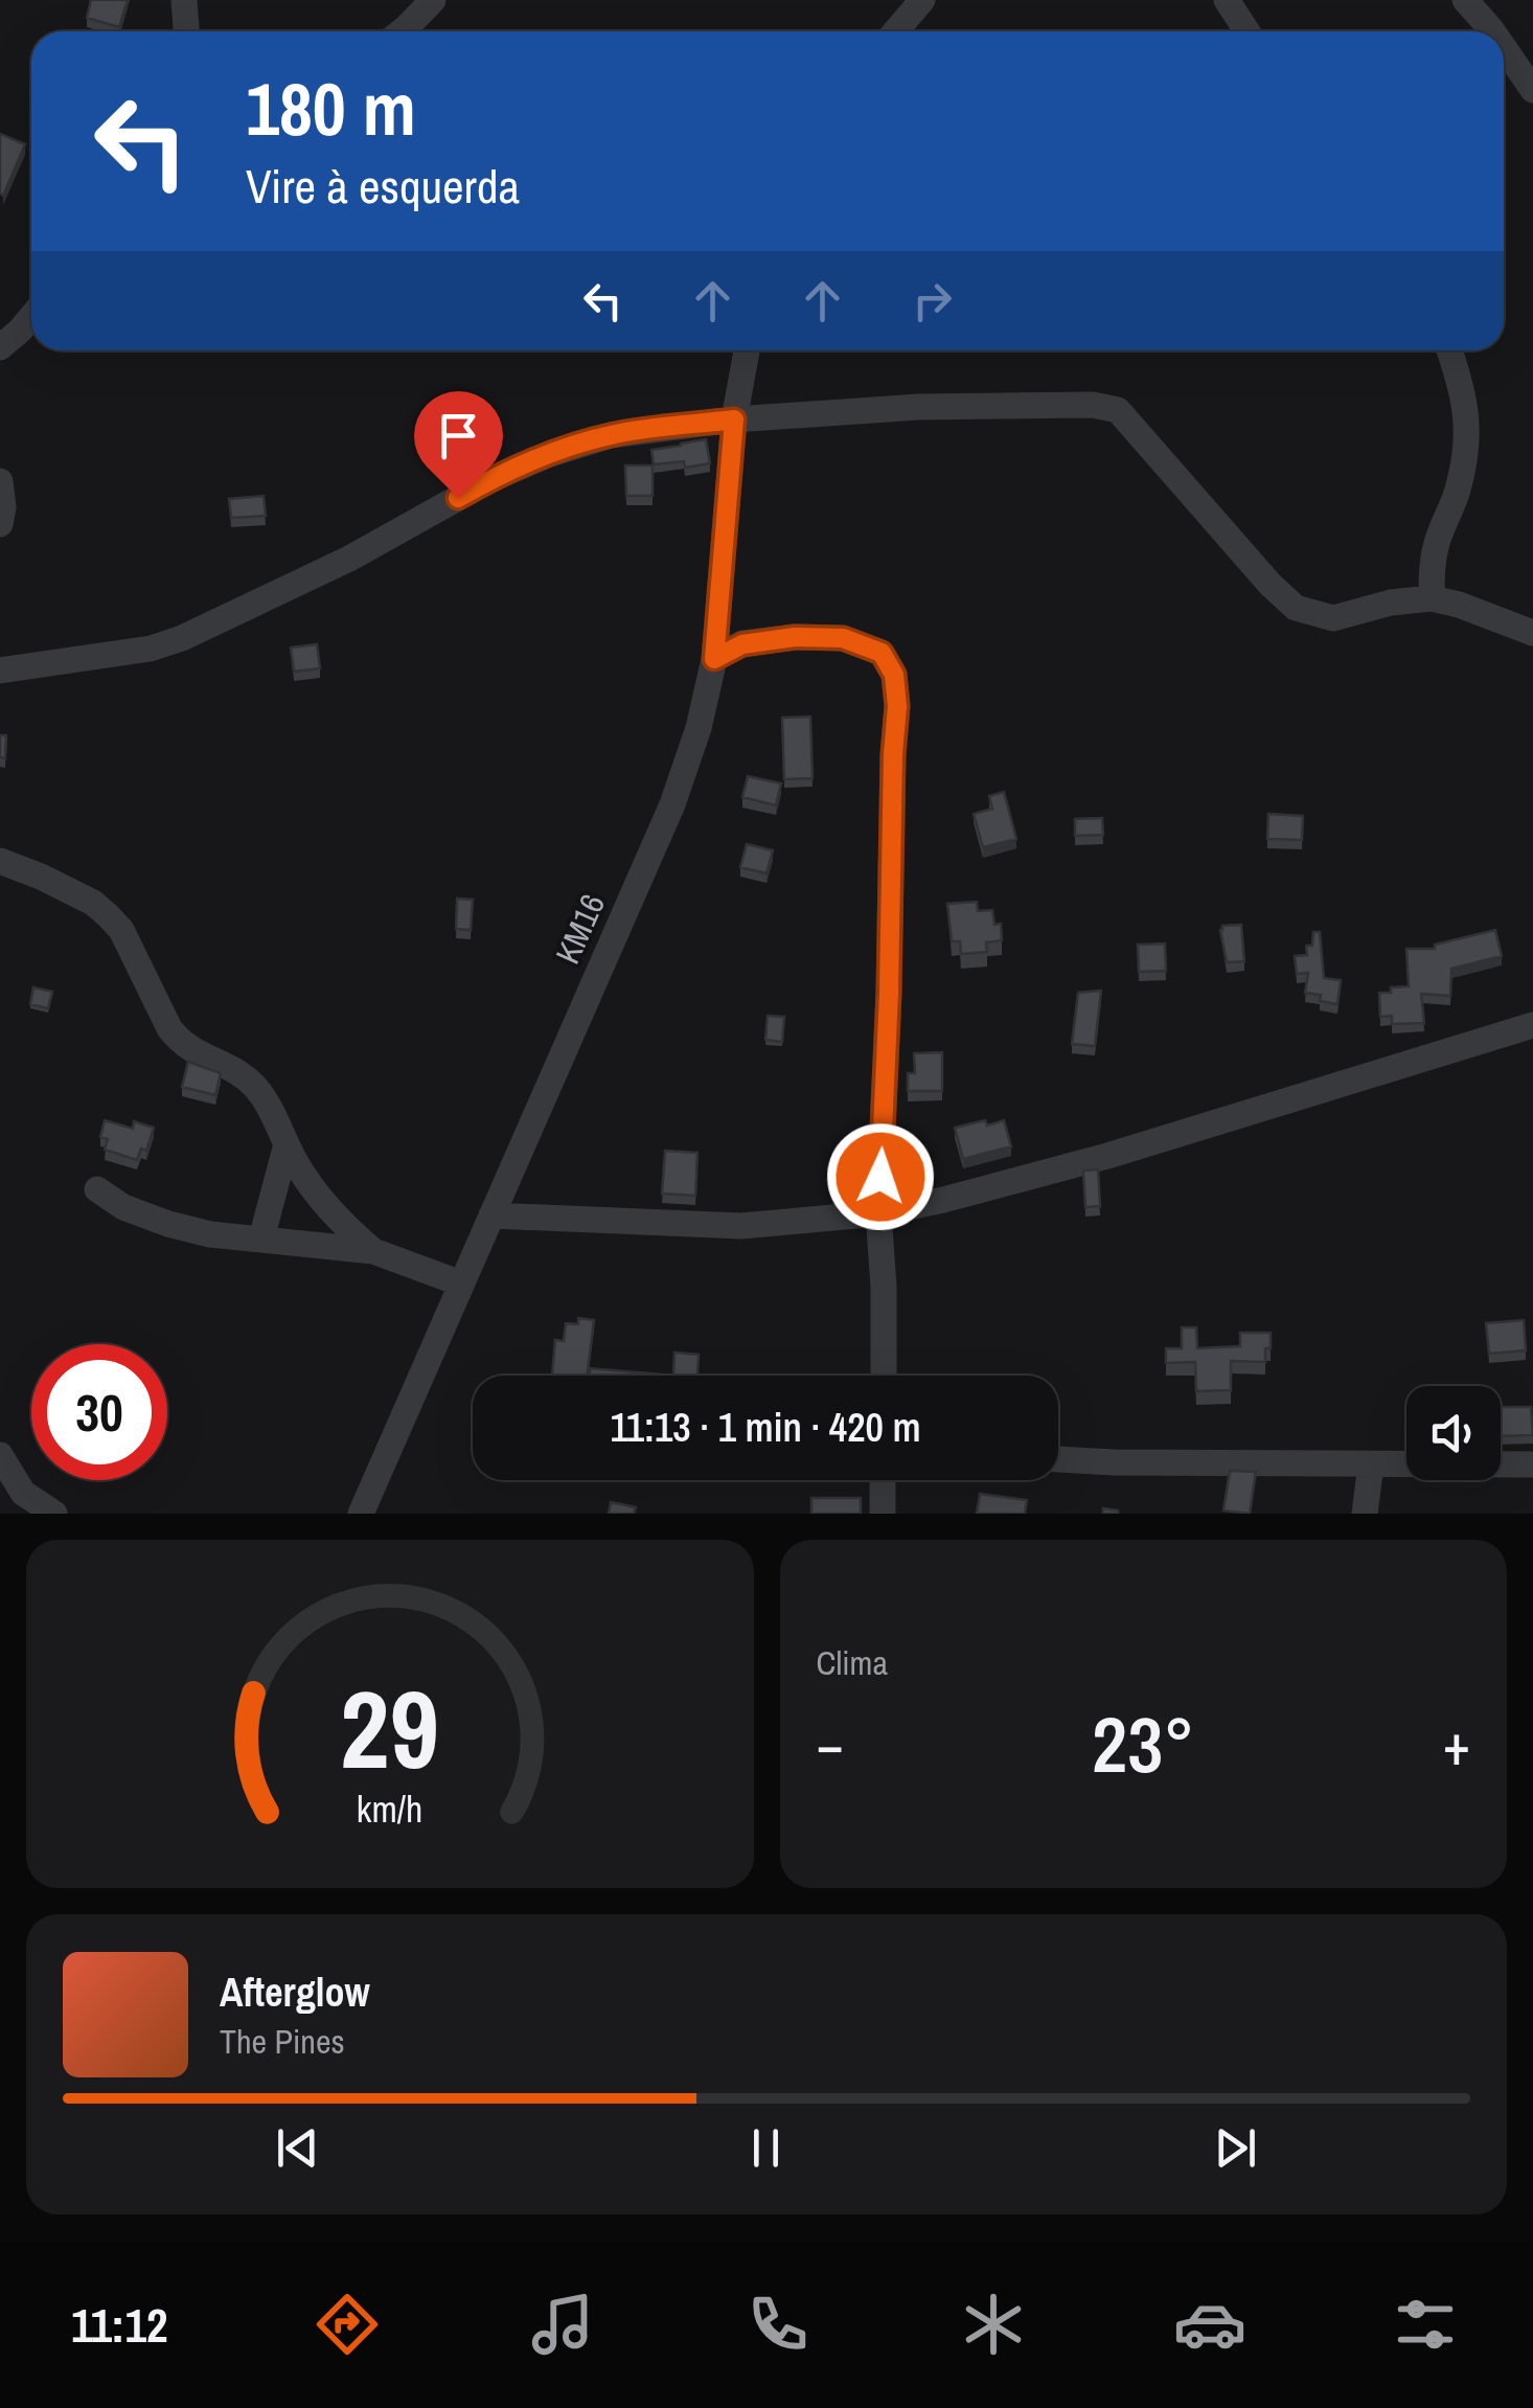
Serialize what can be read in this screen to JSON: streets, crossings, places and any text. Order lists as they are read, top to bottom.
{
  "streets": {
    "street": ["KM16"]
  },
  "page": {
    "turn": ["180 m", "Vire à esquerda"],
    "limit": "30",
    "trip": "11:13 · 1 min · 420 m",
    "tile": "Clima",
    "heat": ["−", "23°", "+"],
    "song": ["Afterglow", "The Pines"],
    "tabs": "11:12",
    "gauge": ["29", "km/h"]
  }
}
